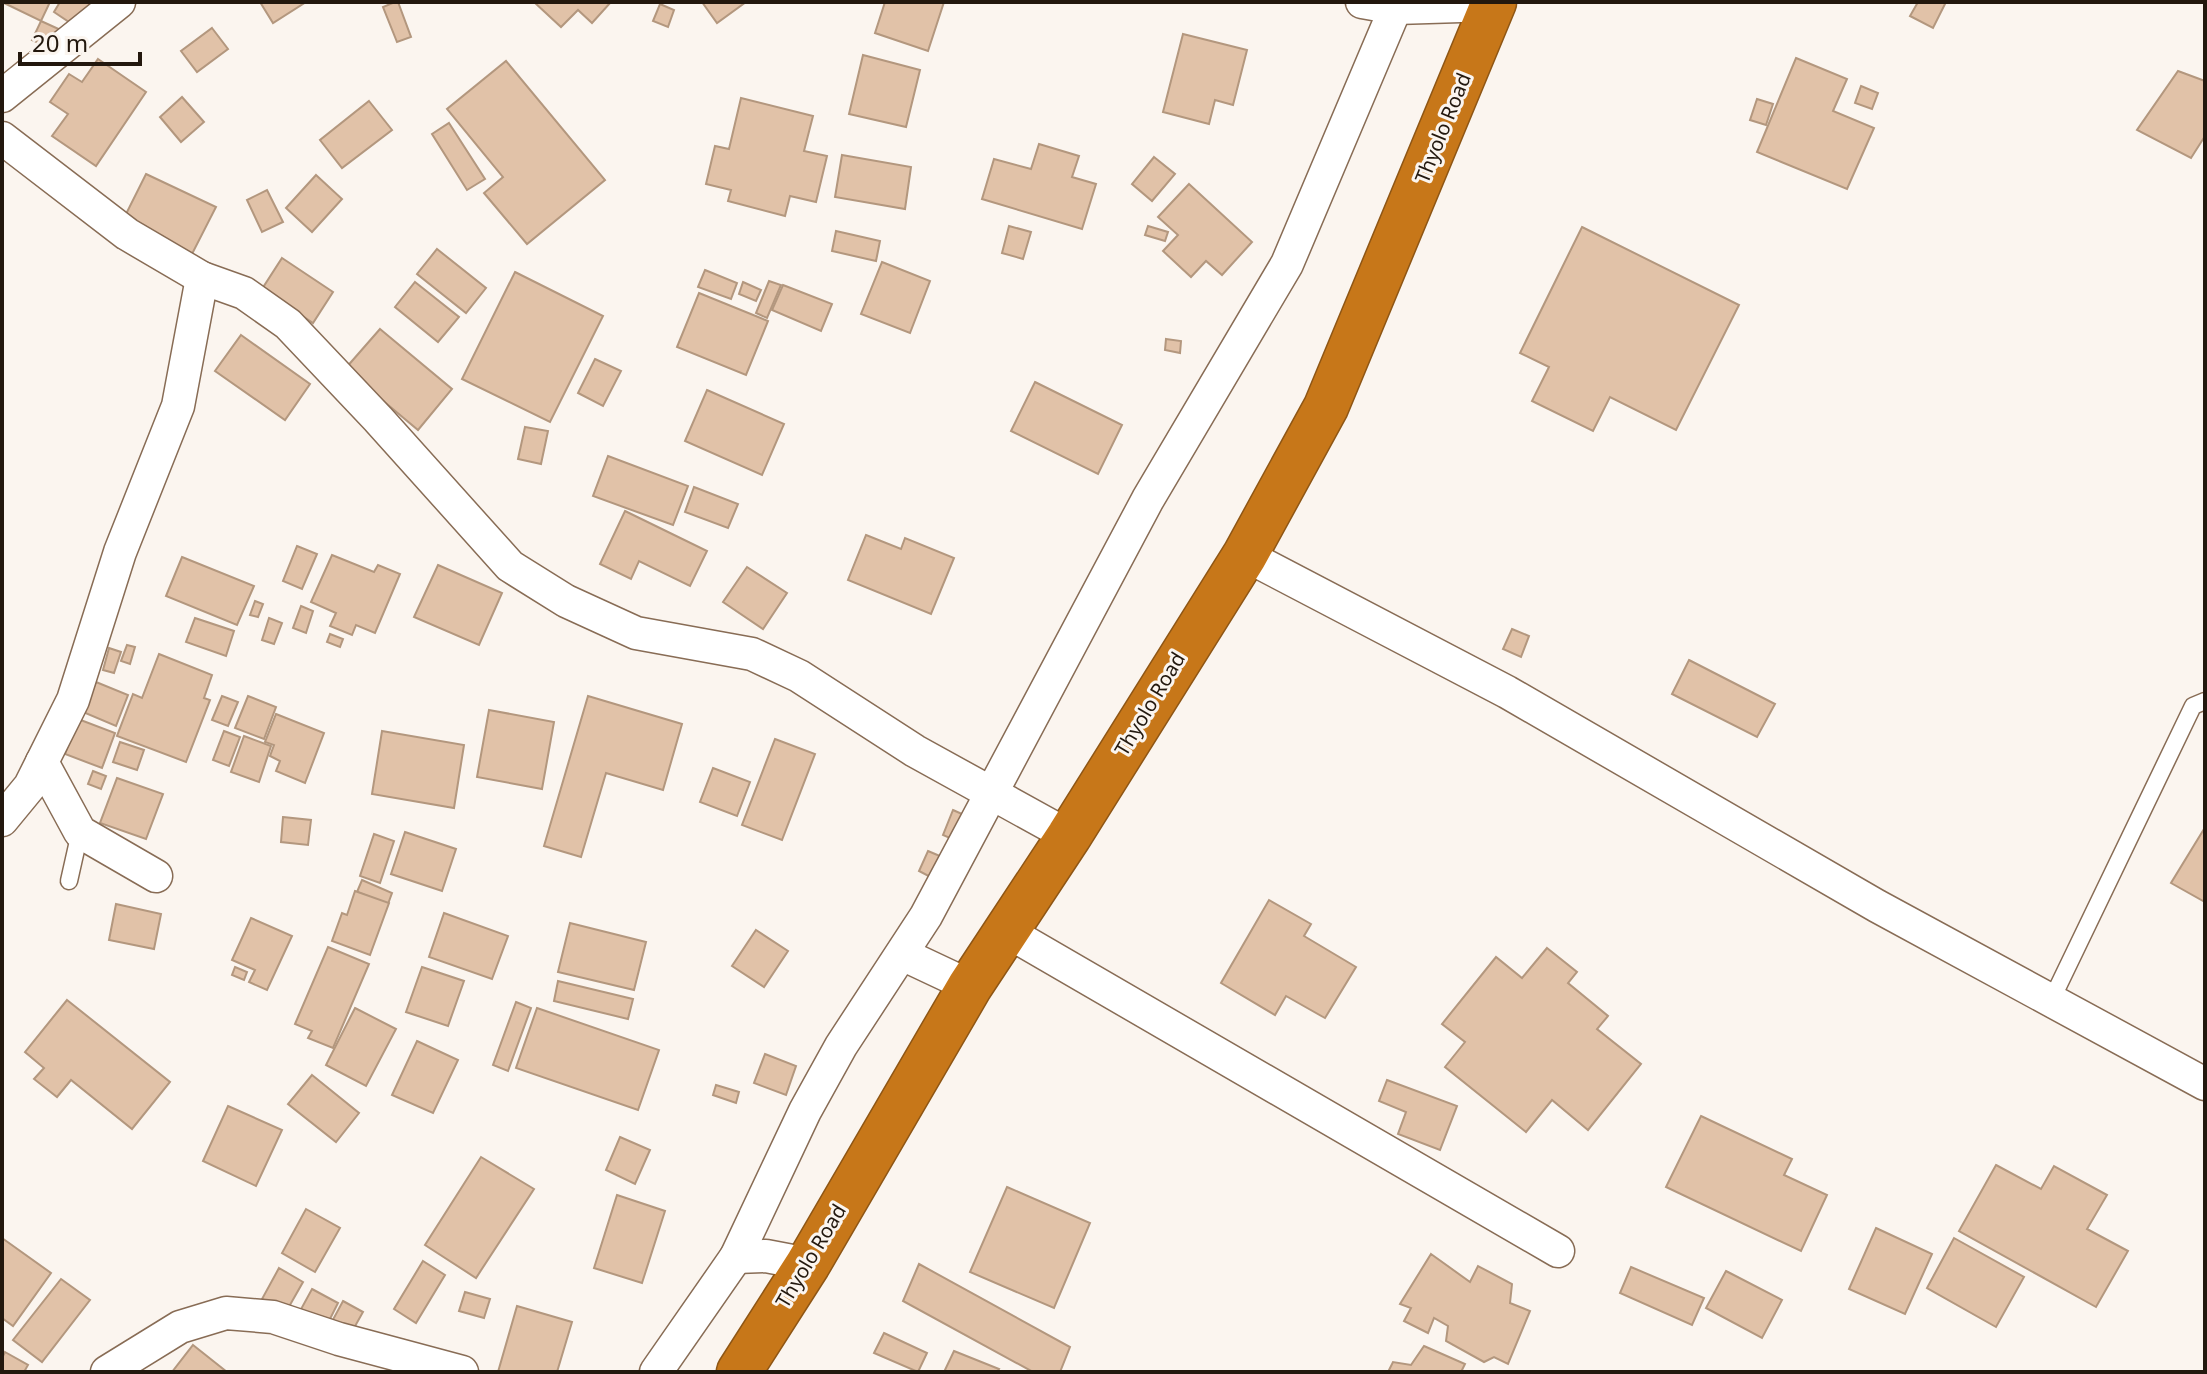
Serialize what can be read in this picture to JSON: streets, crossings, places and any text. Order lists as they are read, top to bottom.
{
  "streets": {
    "highway": ["Thyolo Road"]
  },
  "scale_bar": "20 m"
}
